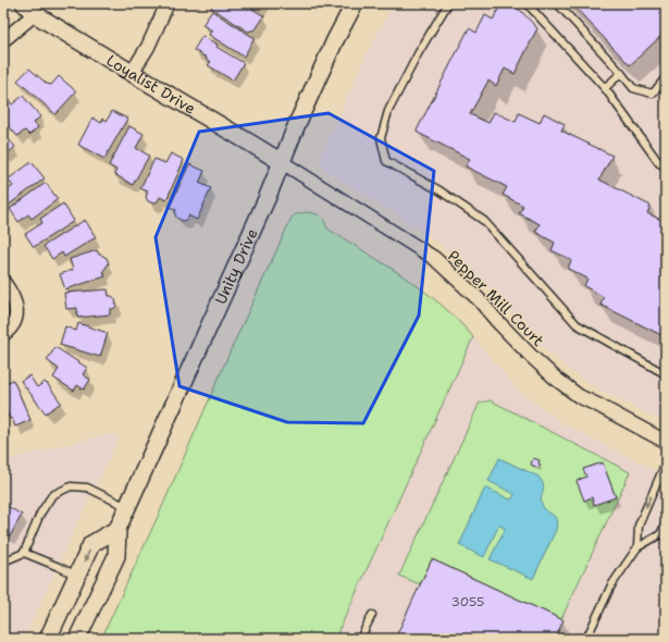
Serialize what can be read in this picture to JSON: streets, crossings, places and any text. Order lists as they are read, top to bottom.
{
  "streets": {
    "street": ["Loyalist Drive", "Unity Drive", "Pepper Mill Court"]
  },
  "crossings": [
    ["Loyalist Drive", "Unity Drive"],
    ["Loyalist Drive", "Pepper Mill Court"],
    ["Unity Drive", "Pepper Mill Court"]
  ],
  "house_numbers": ["3055"]
}
